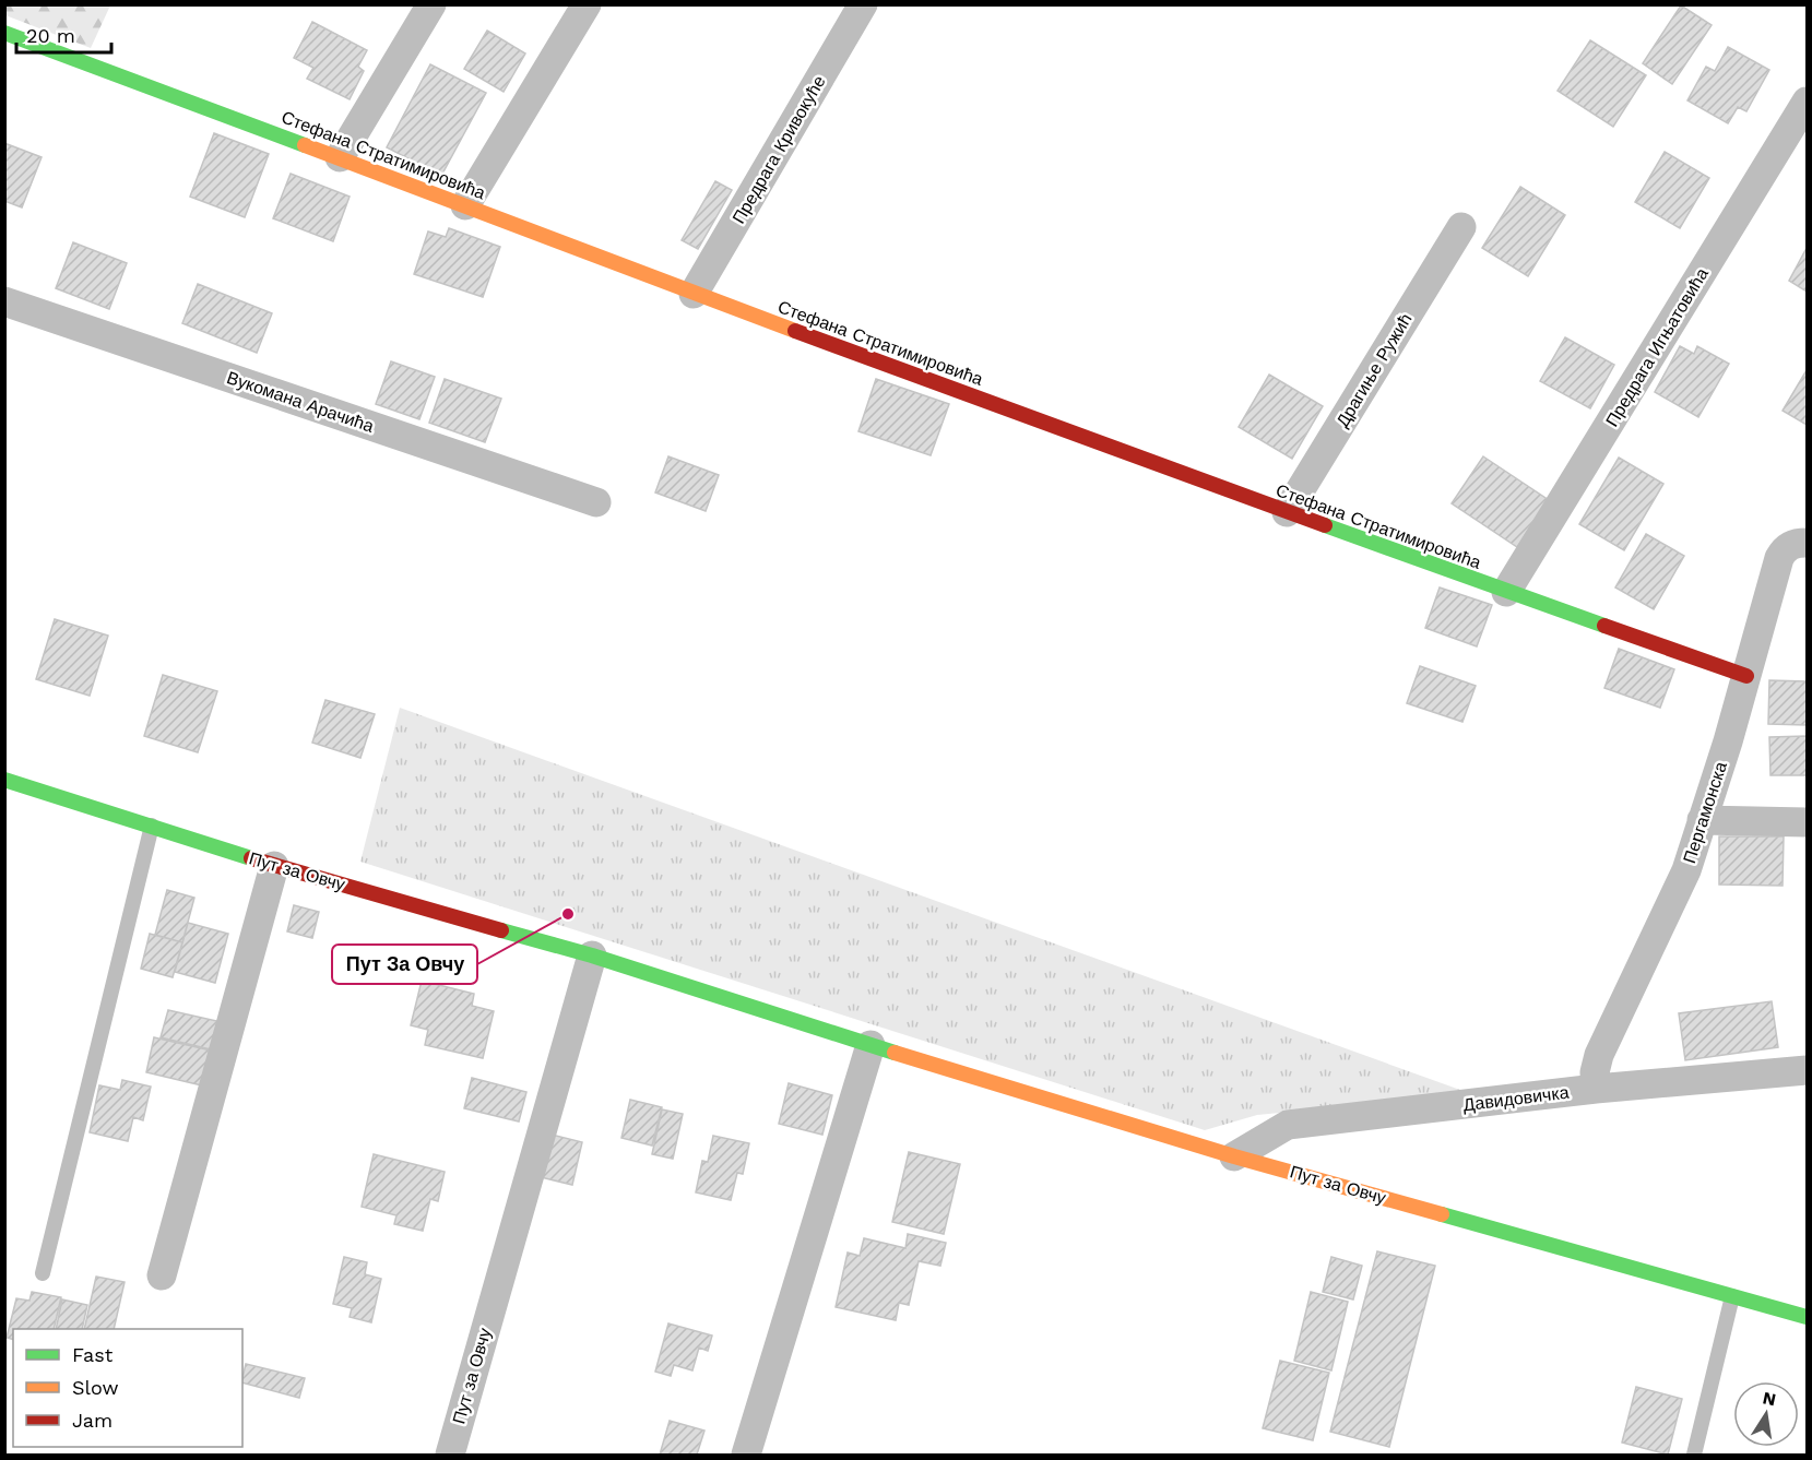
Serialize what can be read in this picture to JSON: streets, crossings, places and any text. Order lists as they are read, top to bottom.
{
  "streets": {
    "street": [
      "Предрага Кривокуће",
      "Стефана Стратимировића",
      "Предрага Игњатовића",
      "Драгиње Ружић",
      "Вукомана Арачића",
      "Пергамонска",
      "Пут за Овчу",
      "Давидовичка"
    ]
  },
  "crossings": [
    ["Предрага Кривокуће", "Стефана Стратимировића"],
    ["Стефана Стратимировића", "Предрага Игњатовића"],
    ["Стефана Стратимировића", "Драгиње Ружић"],
    ["Стефана Стратимировића", "Пергамонска"],
    ["Пергамонска", "Давидовичка"],
    ["Пут за Овчу", "Давидовичка"]
  ],
  "places": ["Пут За Овчу"],
  "legend": ["Fast", "Slow", "Jam"],
  "scale_bar": "20 m",
  "north": "top"
}
